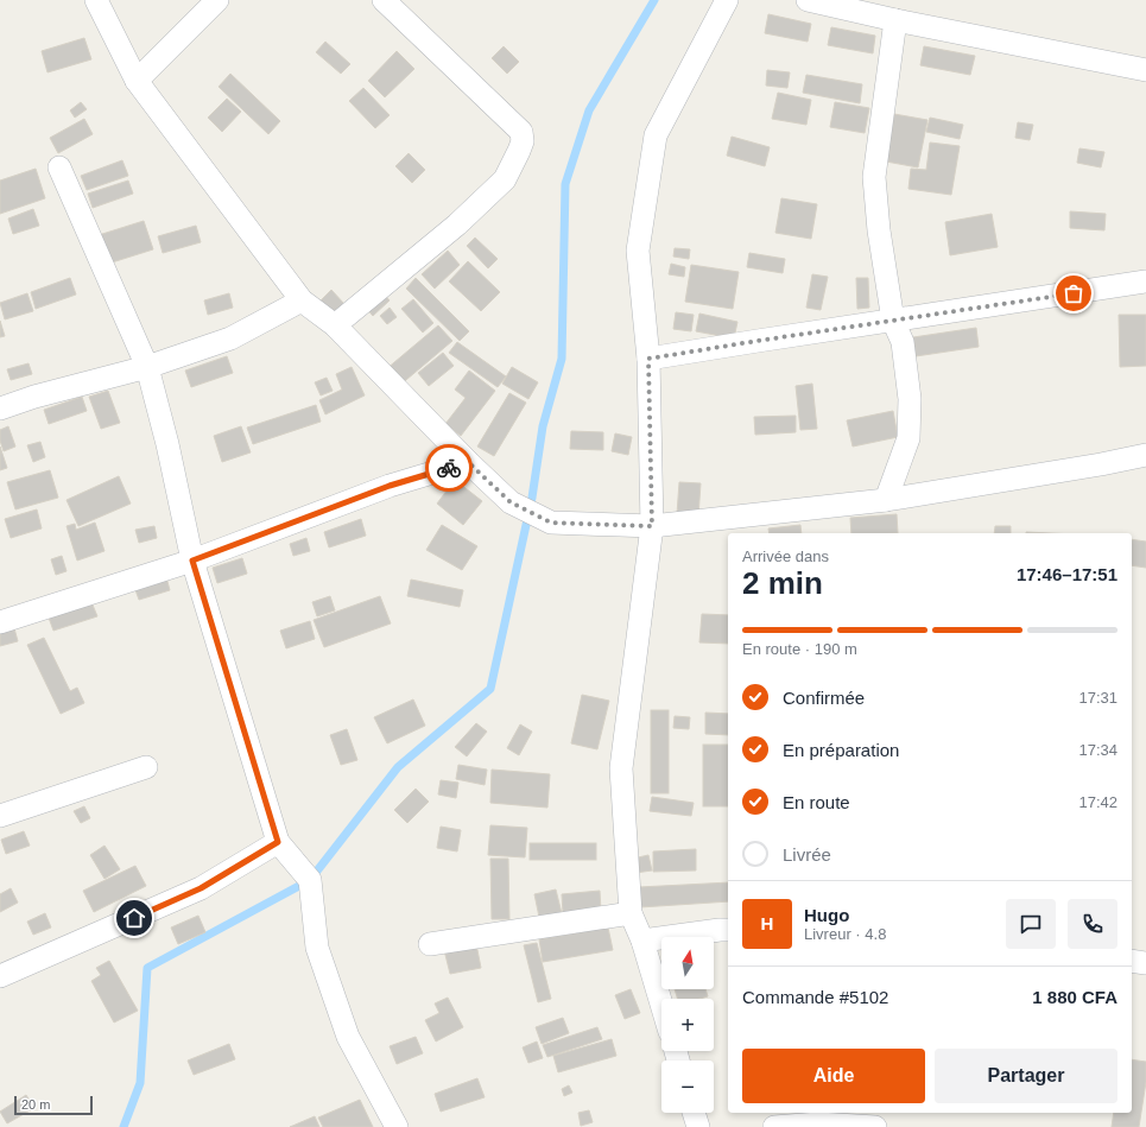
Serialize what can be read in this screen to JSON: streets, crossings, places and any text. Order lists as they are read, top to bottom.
{
  "scale_bar": "20 m",
  "north": "top",
  "page": {
    "heading": ["2 min", "Arrivée dans", "17:46–17:51"],
    "panel": [
      "Hugo",
      "Livreur · 4.8",
      "Commande #5102",
      "1 880 CFA"
    ],
    "bar": "En route · 190 m",
    "list": [
      ["Confirmée", "17:31"],
      ["En préparation", "17:34"],
      ["En route", "17:42"],
      "Livrée"
    ],
    "round": "H",
    "map_buttons": ["+", "−"],
    "buttons": ["Aide", "Partager"],
    "scale": "20 m"
  }
}
